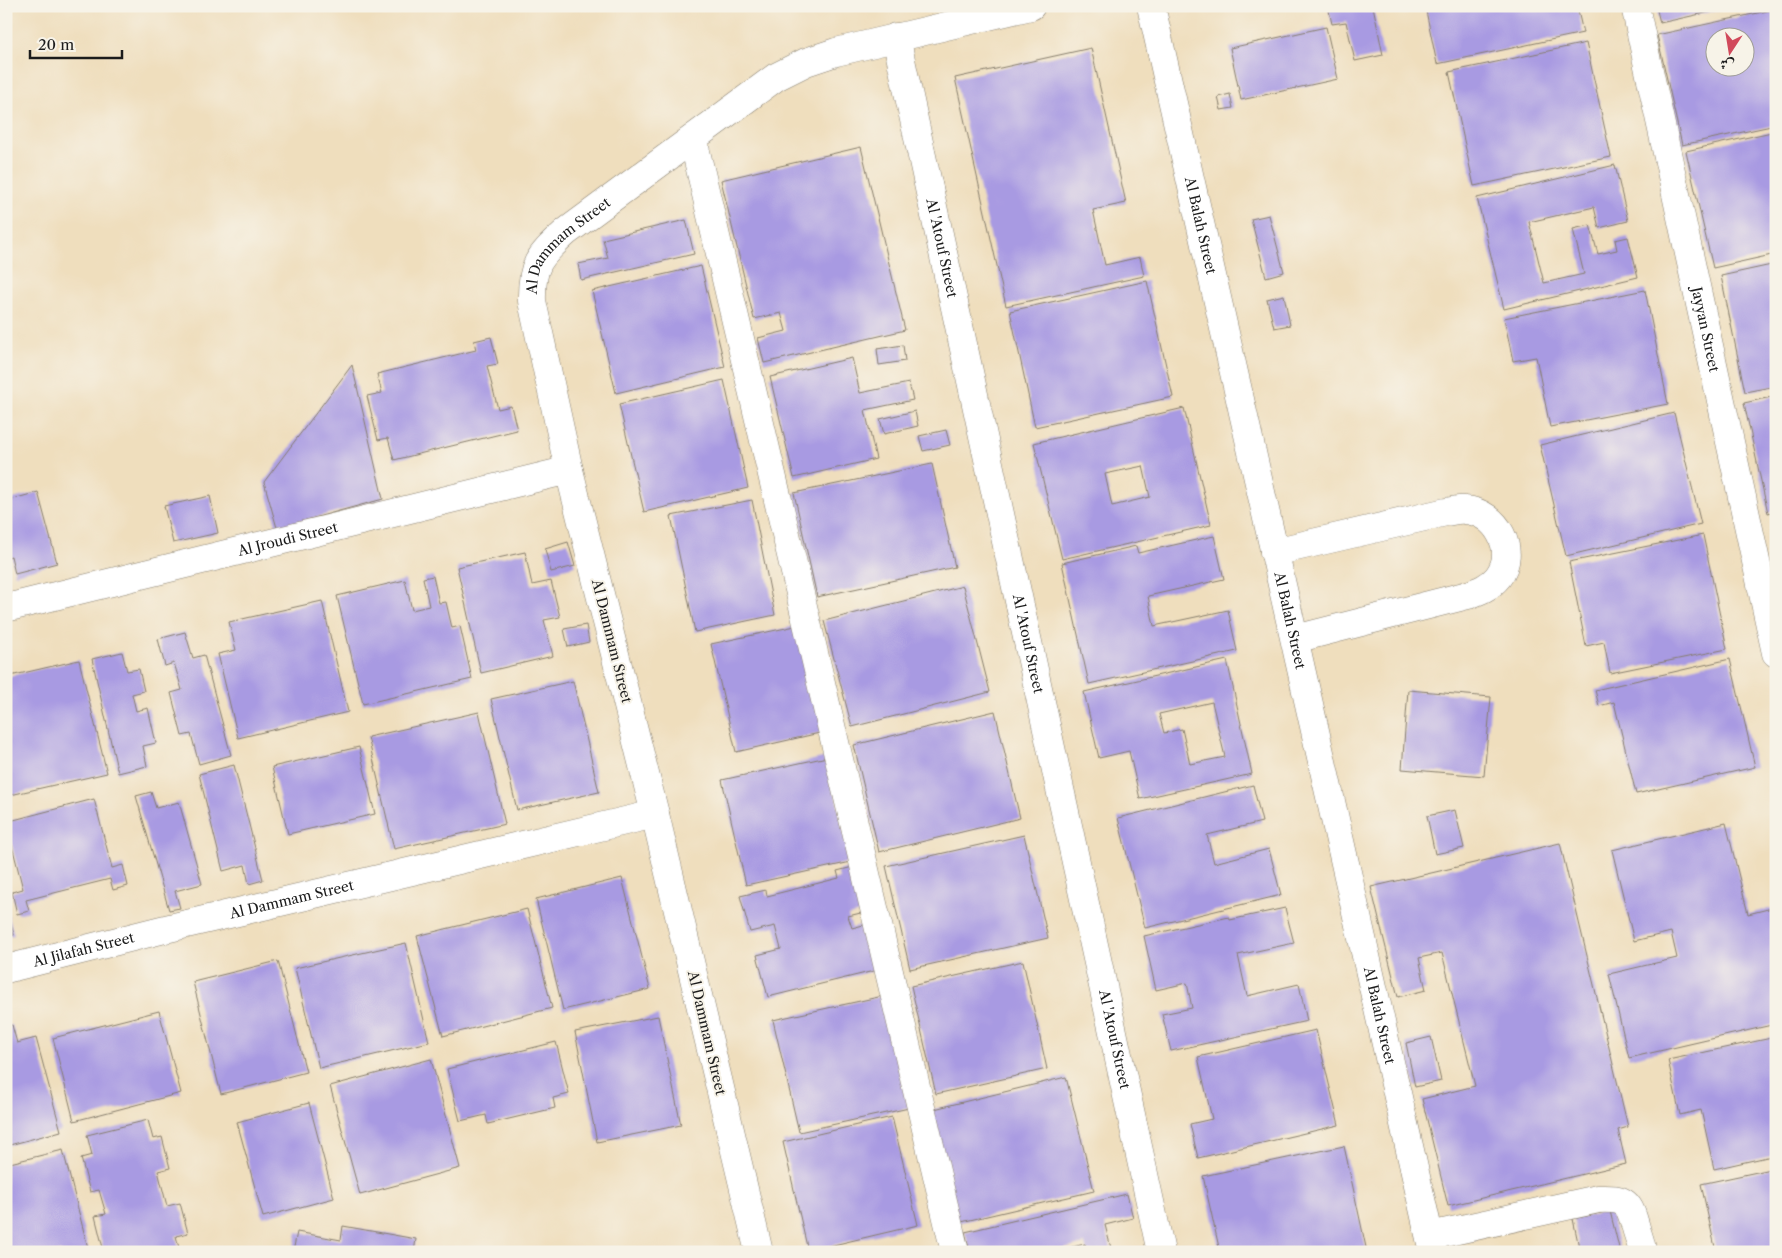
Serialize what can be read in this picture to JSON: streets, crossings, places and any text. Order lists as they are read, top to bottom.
{
  "streets": {
    "street": [
      "Al Balah Street",
      "Al 'Atouf Street",
      "Al Dammam Street",
      "Jayyan Street",
      "Al Jroudi Street",
      "Al Jilafah Street"
    ]
  },
  "crossings": [
    ["Al 'Atouf Street", "Al Dammam Street"],
    ["Al Dammam Street", "Al Jroudi Street"],
    ["Al Dammam Street", "Al Jilafah Street"]
  ],
  "scale_bar": "20 m",
  "north": "bottom"
}
